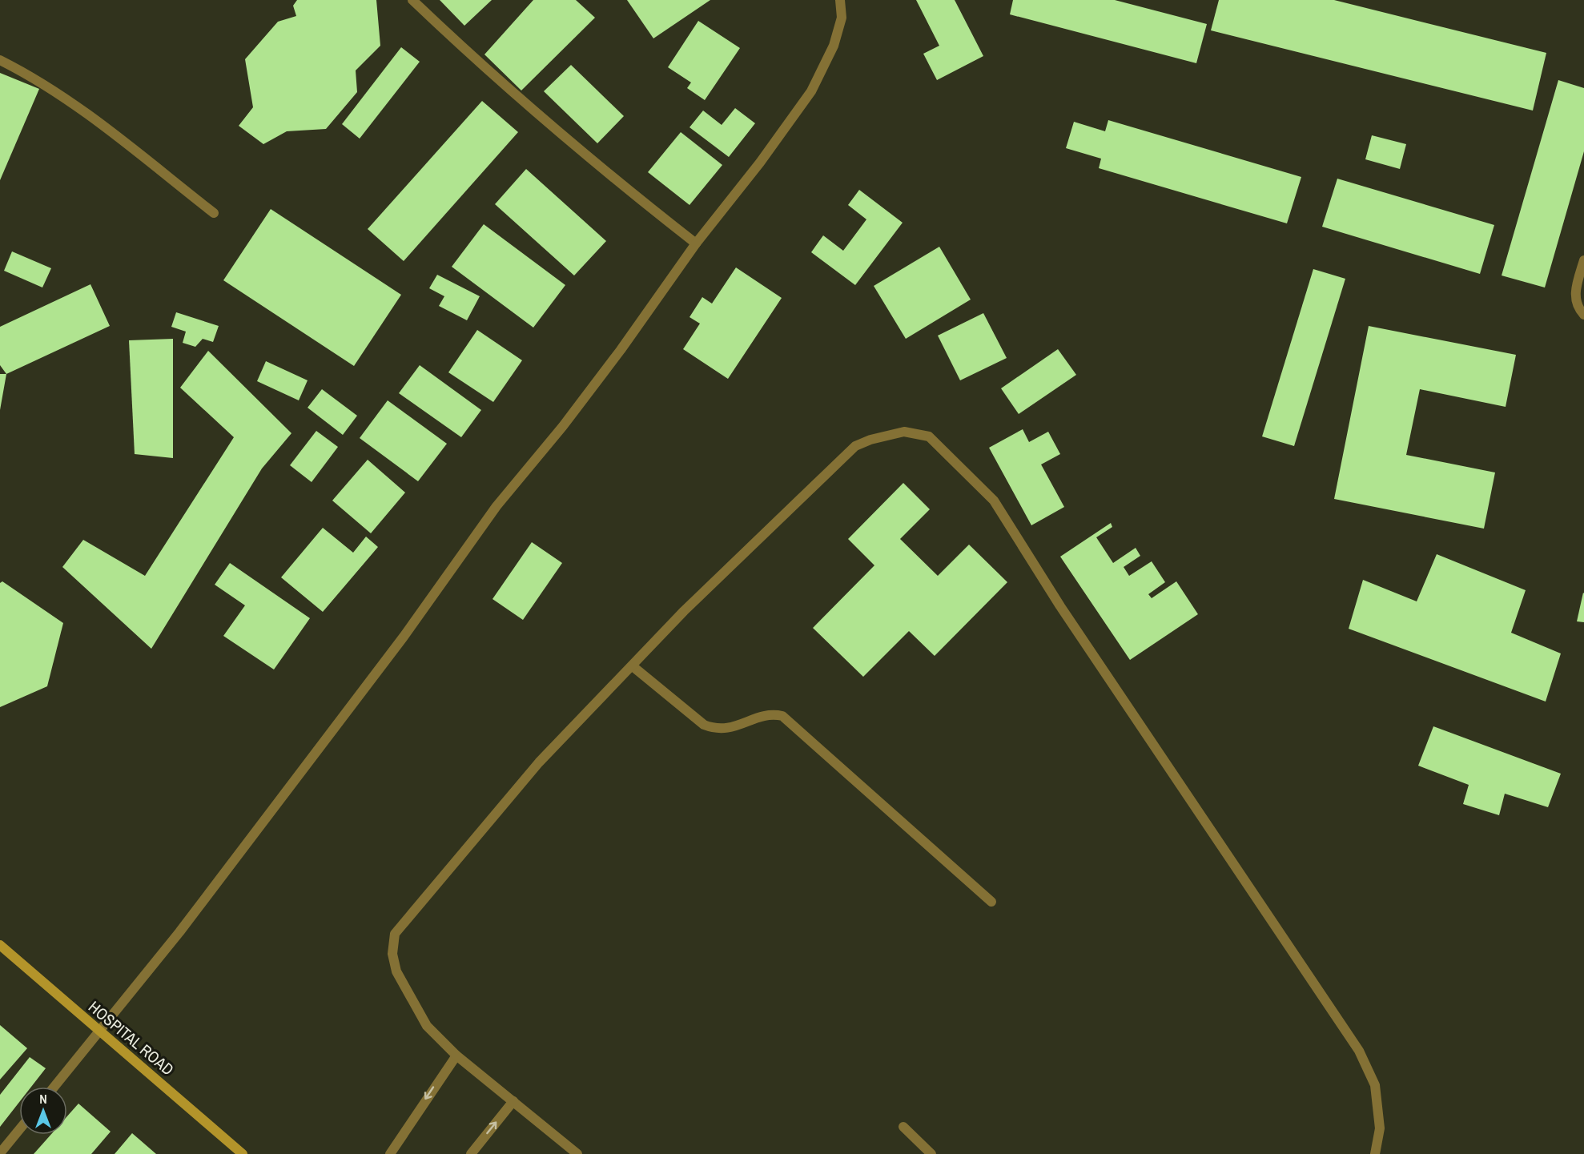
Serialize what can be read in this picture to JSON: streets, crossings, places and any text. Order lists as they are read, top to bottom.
{
  "streets": {
    "street": ["HOSPITAL ROAD"]
  },
  "north": "top"
}
